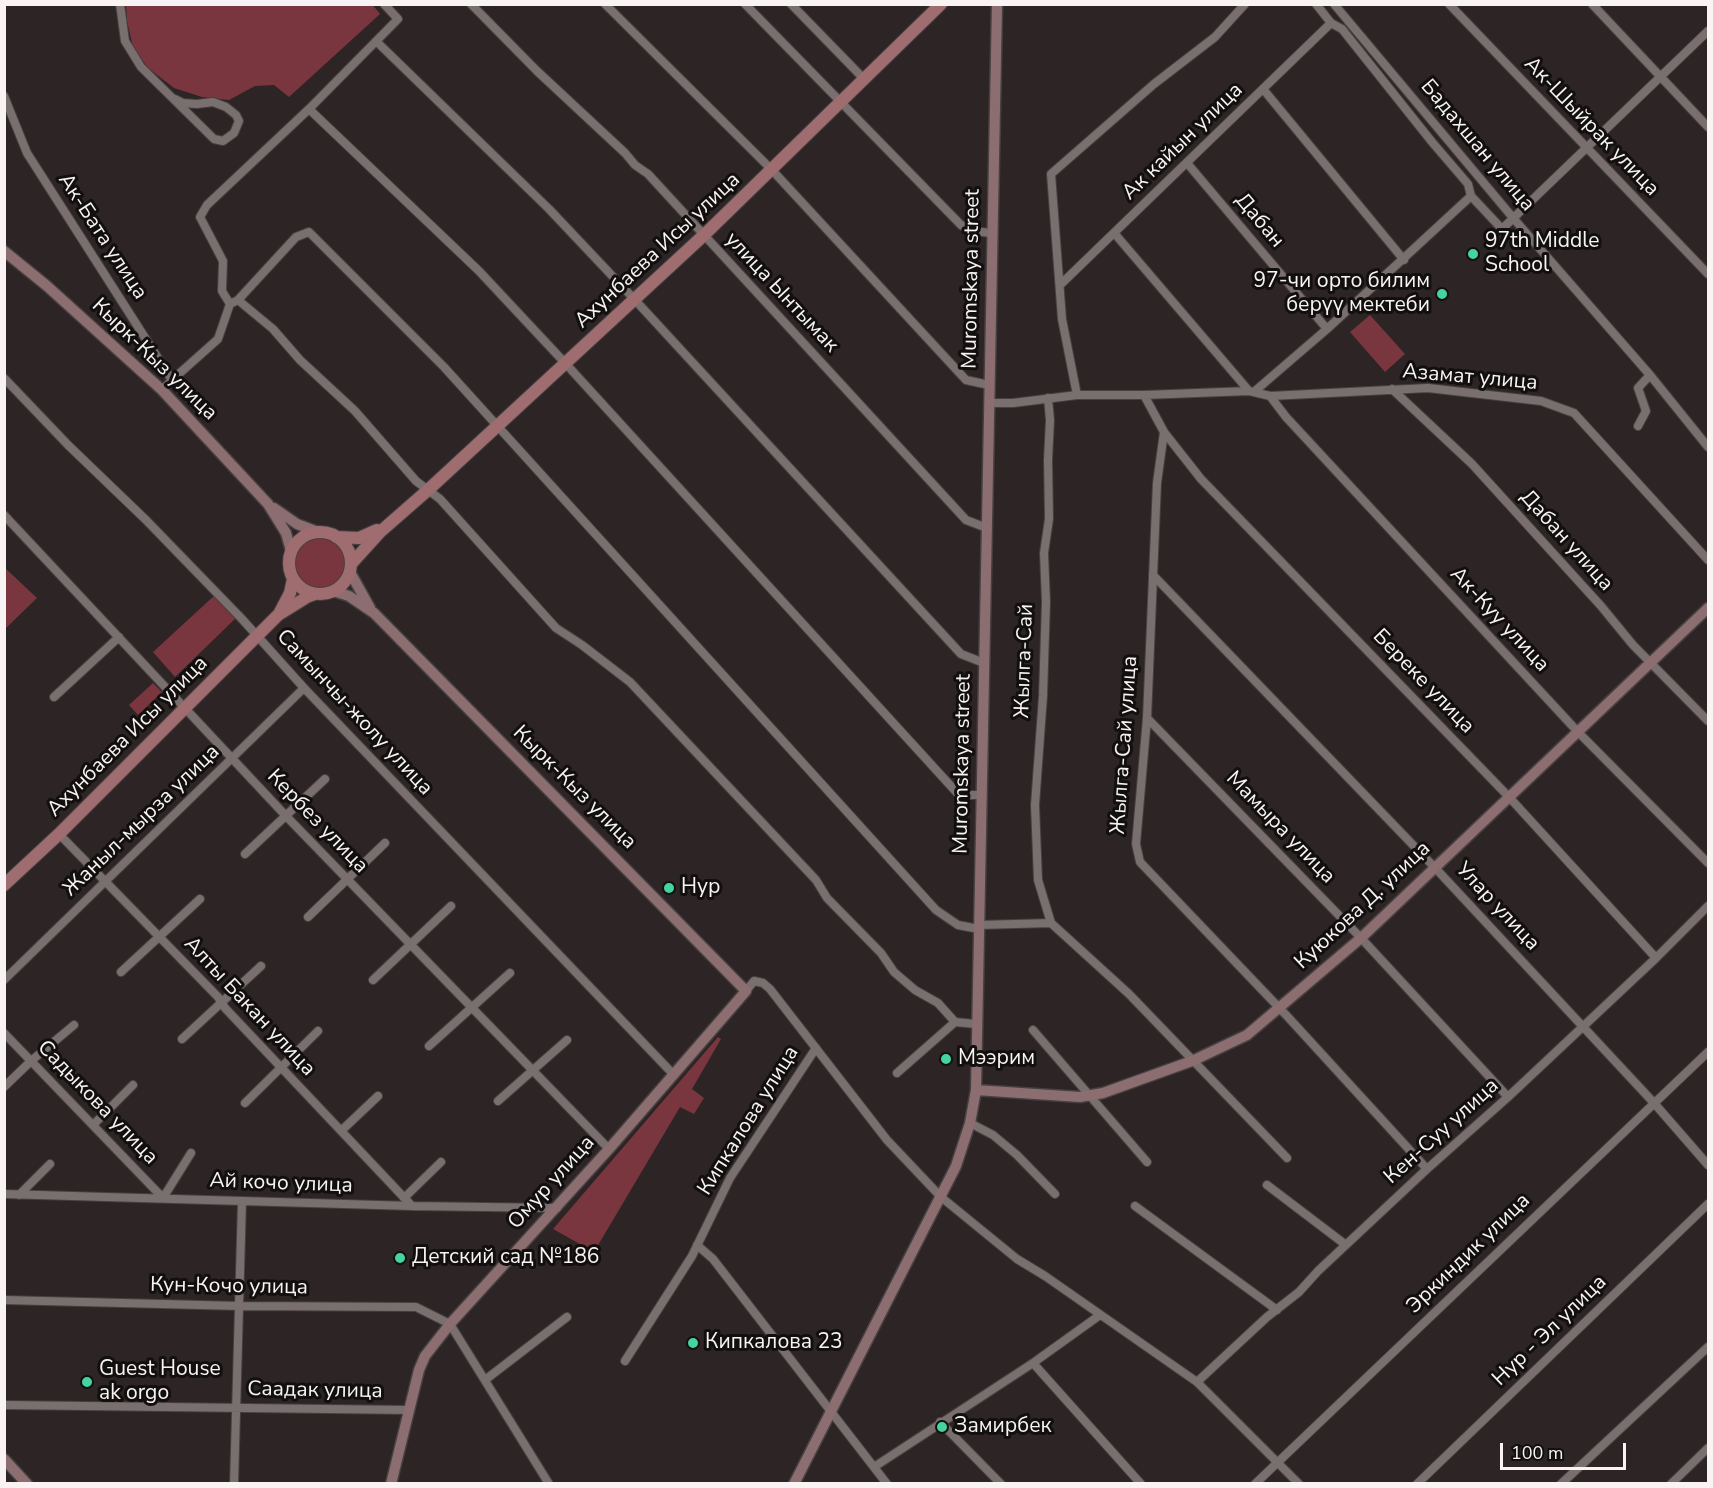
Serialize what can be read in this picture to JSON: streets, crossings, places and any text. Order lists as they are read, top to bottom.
{
  "streets": {
    "main road": ["Ахунбаева Исы улица"],
    "street": [
      "Ак-Шыйрак улица",
      "Ак кайын улица",
      "Бадахшан улица",
      "Дабан",
      "Ак-Бата улица",
      "Muromskaya street",
      "улица Ынтымак",
      "Кырк-Кыз улица",
      "Азамат улица",
      "Дабан улица",
      "Ак-Куу улица",
      "Жылга-Сай",
      "Береке улица",
      "Самынчы-жолу улица",
      "Жылга-Сай улица",
      "Жаныл-мырза улица",
      "Кербез улица",
      "Мамыра улица",
      "Куюкова Д. улица",
      "Улар улица",
      "Алты Бакан улица",
      "Садыкова улица",
      "Кипкалова улица",
      "Кен-Суу улица",
      "Омур улица",
      "Ай кочо улица",
      "Эркиндик улица",
      "Кун-Кочо улица",
      "Нур - Эл улица",
      "Саадак улица"
    ]
  },
  "crossings": [
    ["Ак кайын улица", "Дабан"],
    ["Ахунбаева Исы улица", "улица Ынтымак"],
    ["Ахунбаева Исы улица", "Кырк-Кыз улица"],
    ["Ахунбаева Исы улица", "Самынчы-жолу улица"],
    ["Ахунбаева Исы улица", "Кербез улица"],
    ["Ахунбаева Исы улица", "Алты Бакан улица"],
    ["Muromskaya street", "улица Ынтымак"],
    ["Muromskaya street", "Азамат улица"],
    ["Muromskaya street", "Куюкова Д. улица"],
    ["Кырк-Кыз улица", "Омур улица"],
    ["Азамат улица", "Дабан улица"],
    ["Азамат улица", "Ак-Куу улица"],
    ["Азамат улица", "Жылга-Сай"],
    ["Дабан улица", "Куюкова Д. улица"],
    ["Ак-Куу улица", "Куюкова Д. улица"],
    ["Береке улица", "Жылга-Сай улица"],
    ["Береке улица", "Куюкова Д. улица"],
    ["Береке улица", "Кен-Суу улица"],
    ["Самынчы-жолу улица", "Жаныл-мырза улица"],
    ["Самынчы-жолу улица", "Омур улица"],
    ["Жылга-Сай улица", "Мамыра улица"],
    ["Жылга-Сай улица", "Куюкова Д. улица"],
    ["Жылга-Сай улица", "Улар улица"],
    ["Жылга-Сай улица", "Кен-Суу улица"],
    ["Жаныл-мырза улица", "Кербез улица"],
    ["Жаныл-мырза улица", "Алты Бакан улица"],
    ["Кербез улица", "Омур улица"],
    ["Мамыра улица", "Куюкова Д. улица"],
    ["Мамыра улица", "Кен-Суу улица"],
    ["Куюкова Д. улица", "Улар улица"],
    ["Улар улица", "Кен-Суу улица"],
    ["Улар улица", "Эркиндик улица"],
    ["Алты Бакан улица", "Ай кочо улица"],
    ["Садыкова улица", "Ай кочо улица"],
    ["Омур улица", "Ай кочо улица"],
    ["Омур улица", "Кун-Кочо улица"],
    ["Омур улица", "Саадак улица"]
  ],
  "places": [
    "97th Middle School",
    "97-чи орто билим берүү мектеби",
    "Нур",
    "Мээрим",
    "Детский сад №186",
    "Кипкалова 23",
    "Guest House ak orgo",
    "Замирбек"
  ],
  "scale_bar": "100 m"
}
